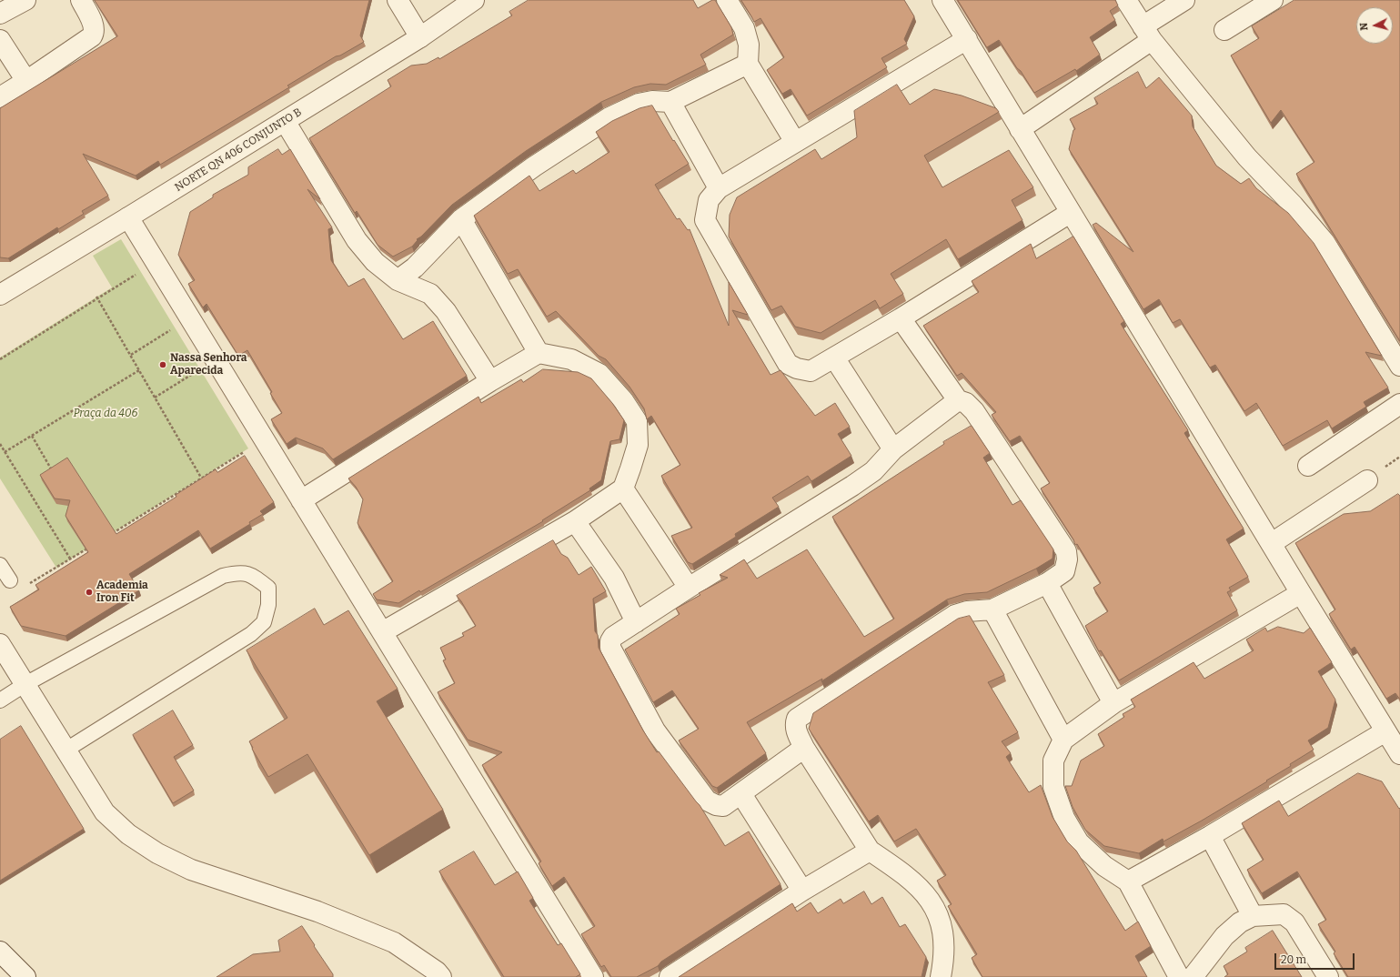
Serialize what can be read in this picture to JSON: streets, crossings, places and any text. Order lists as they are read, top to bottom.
{
  "streets": {
    "street": ["NORTE QN 406 CONJUNTO B"]
  },
  "parks": ["Praça da 406"],
  "places": ["Nassa Senhora Aparecida", "Academia Iron Fit"],
  "scale_bar": "20 m",
  "north": "left"
}
